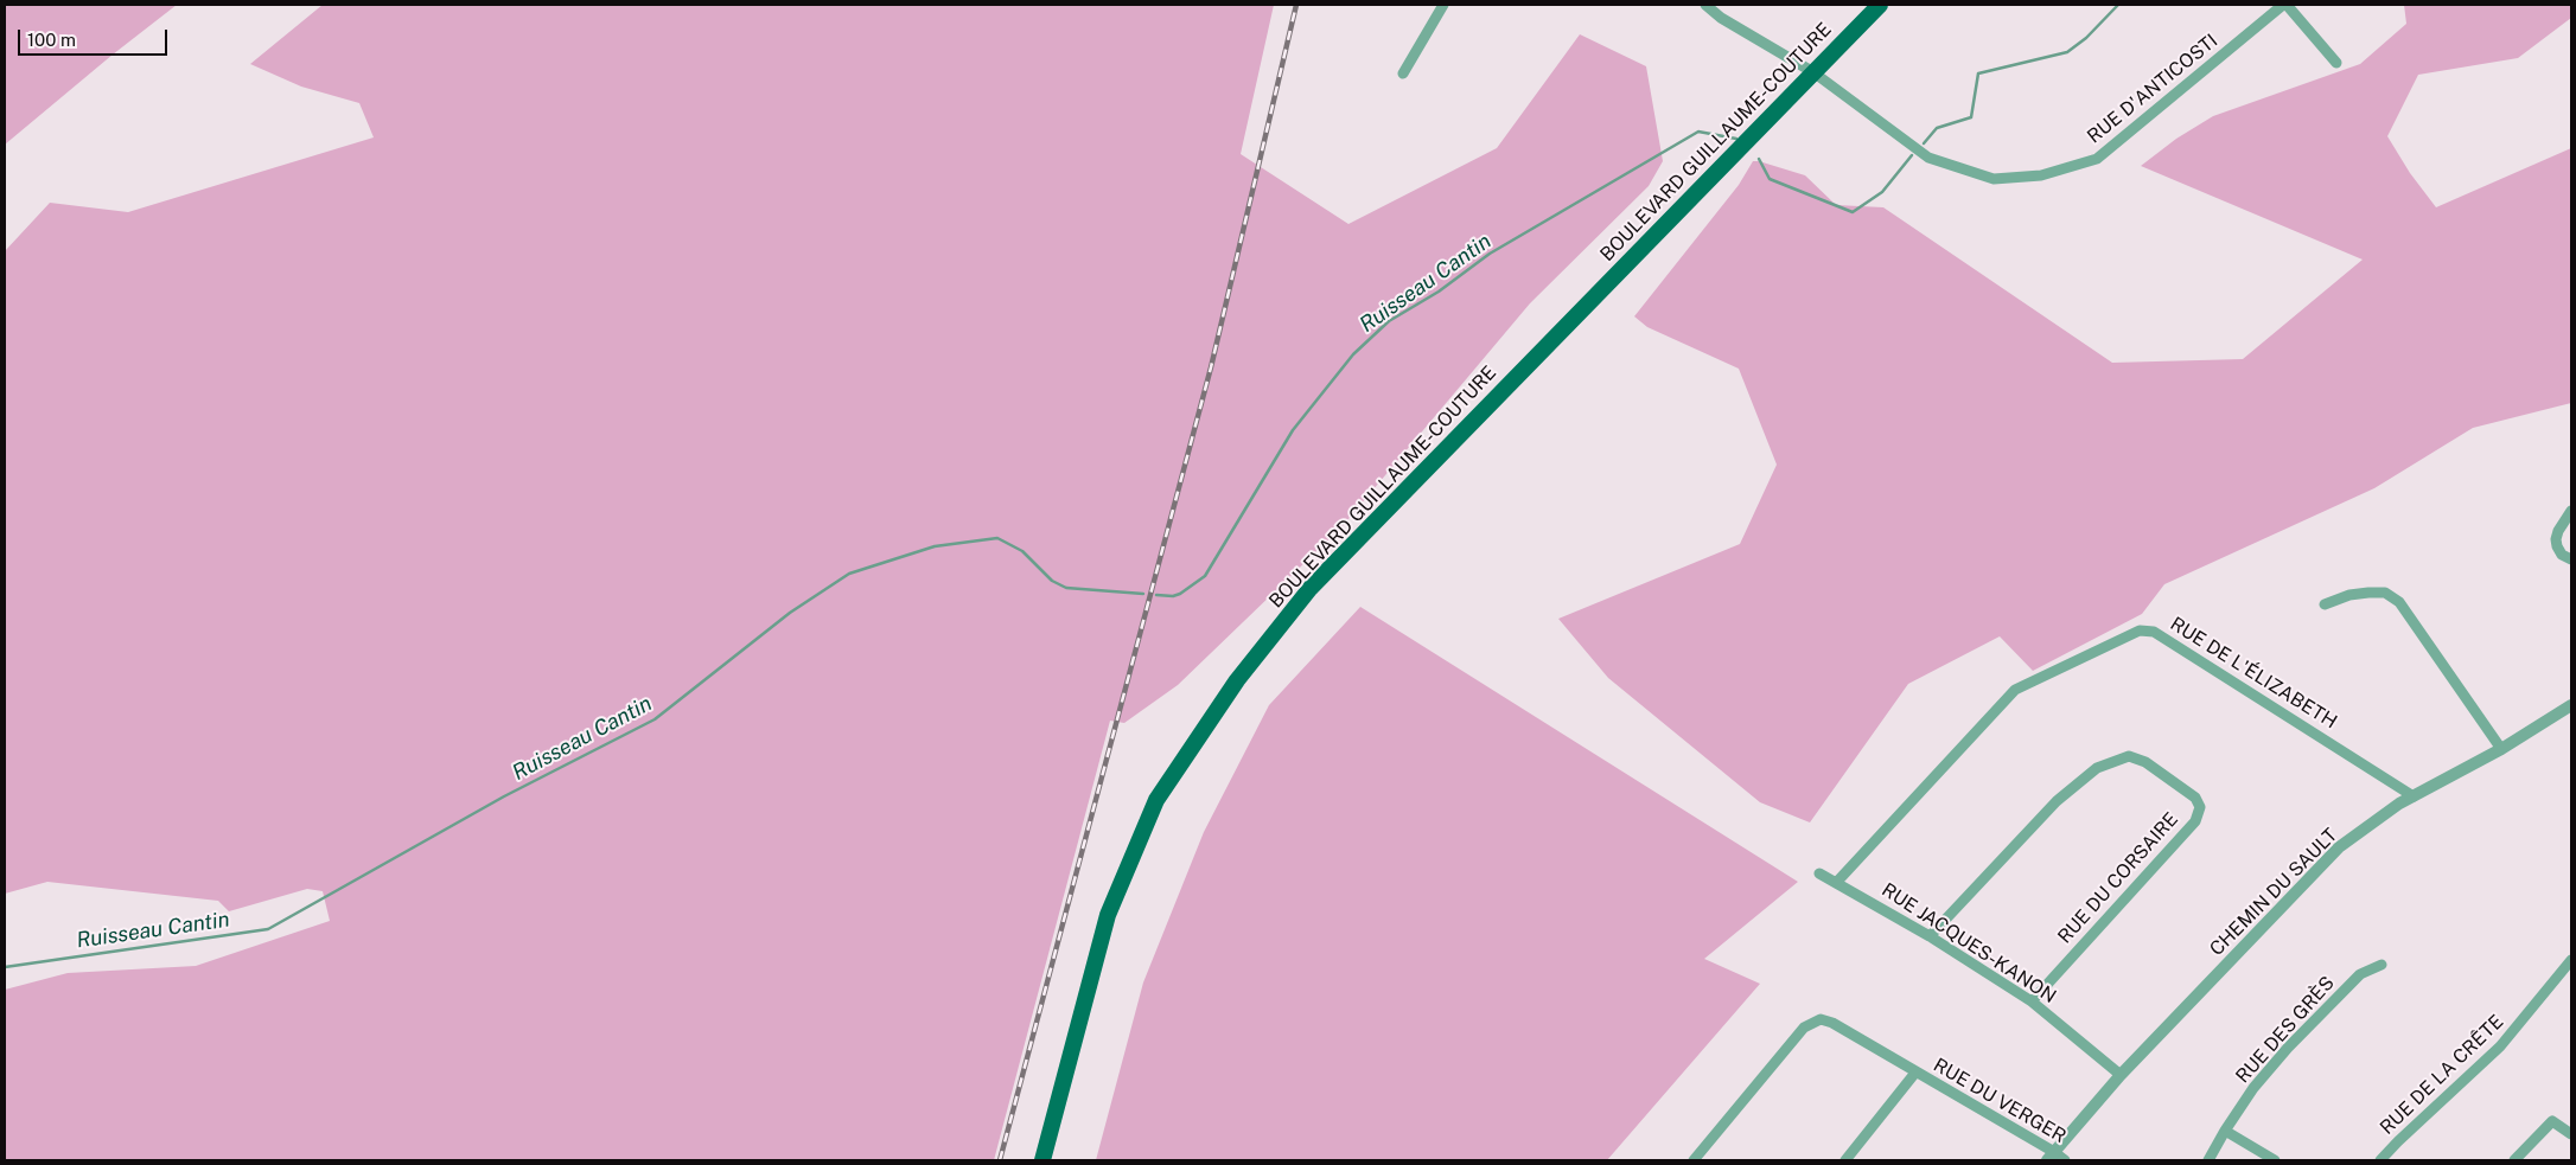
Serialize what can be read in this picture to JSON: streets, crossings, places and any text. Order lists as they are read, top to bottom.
{
  "streets": {
    "main road": ["BOULEVARD GUILLAUME-COUTURE"],
    "street": [
      "RUE D'ANTICOSTI",
      "RUE DE L'ÉLIZABETH",
      "RUE DU CORSAIRE",
      "CHEMIN DU SAULT",
      "RUE JACQUES-KANON",
      "RUE DES GRÈS",
      "RUE DE LA CRÊTE",
      "RUE DU VERGER"
    ]
  },
  "crossings": [
    ["RUE D'ANTICOSTI", "BOULEVARD GUILLAUME-COUTURE"],
    ["RUE DE L'ÉLIZABETH", "CHEMIN DU SAULT"],
    ["RUE DE L'ÉLIZABETH", "RUE JACQUES-KANON"],
    ["RUE DU CORSAIRE", "RUE JACQUES-KANON"],
    ["CHEMIN DU SAULT", "RUE JACQUES-KANON"],
    ["CHEMIN DU SAULT", "RUE DU VERGER"]
  ],
  "water": ["Ruisseau Cantin"],
  "scale_bar": "100 m"
}
